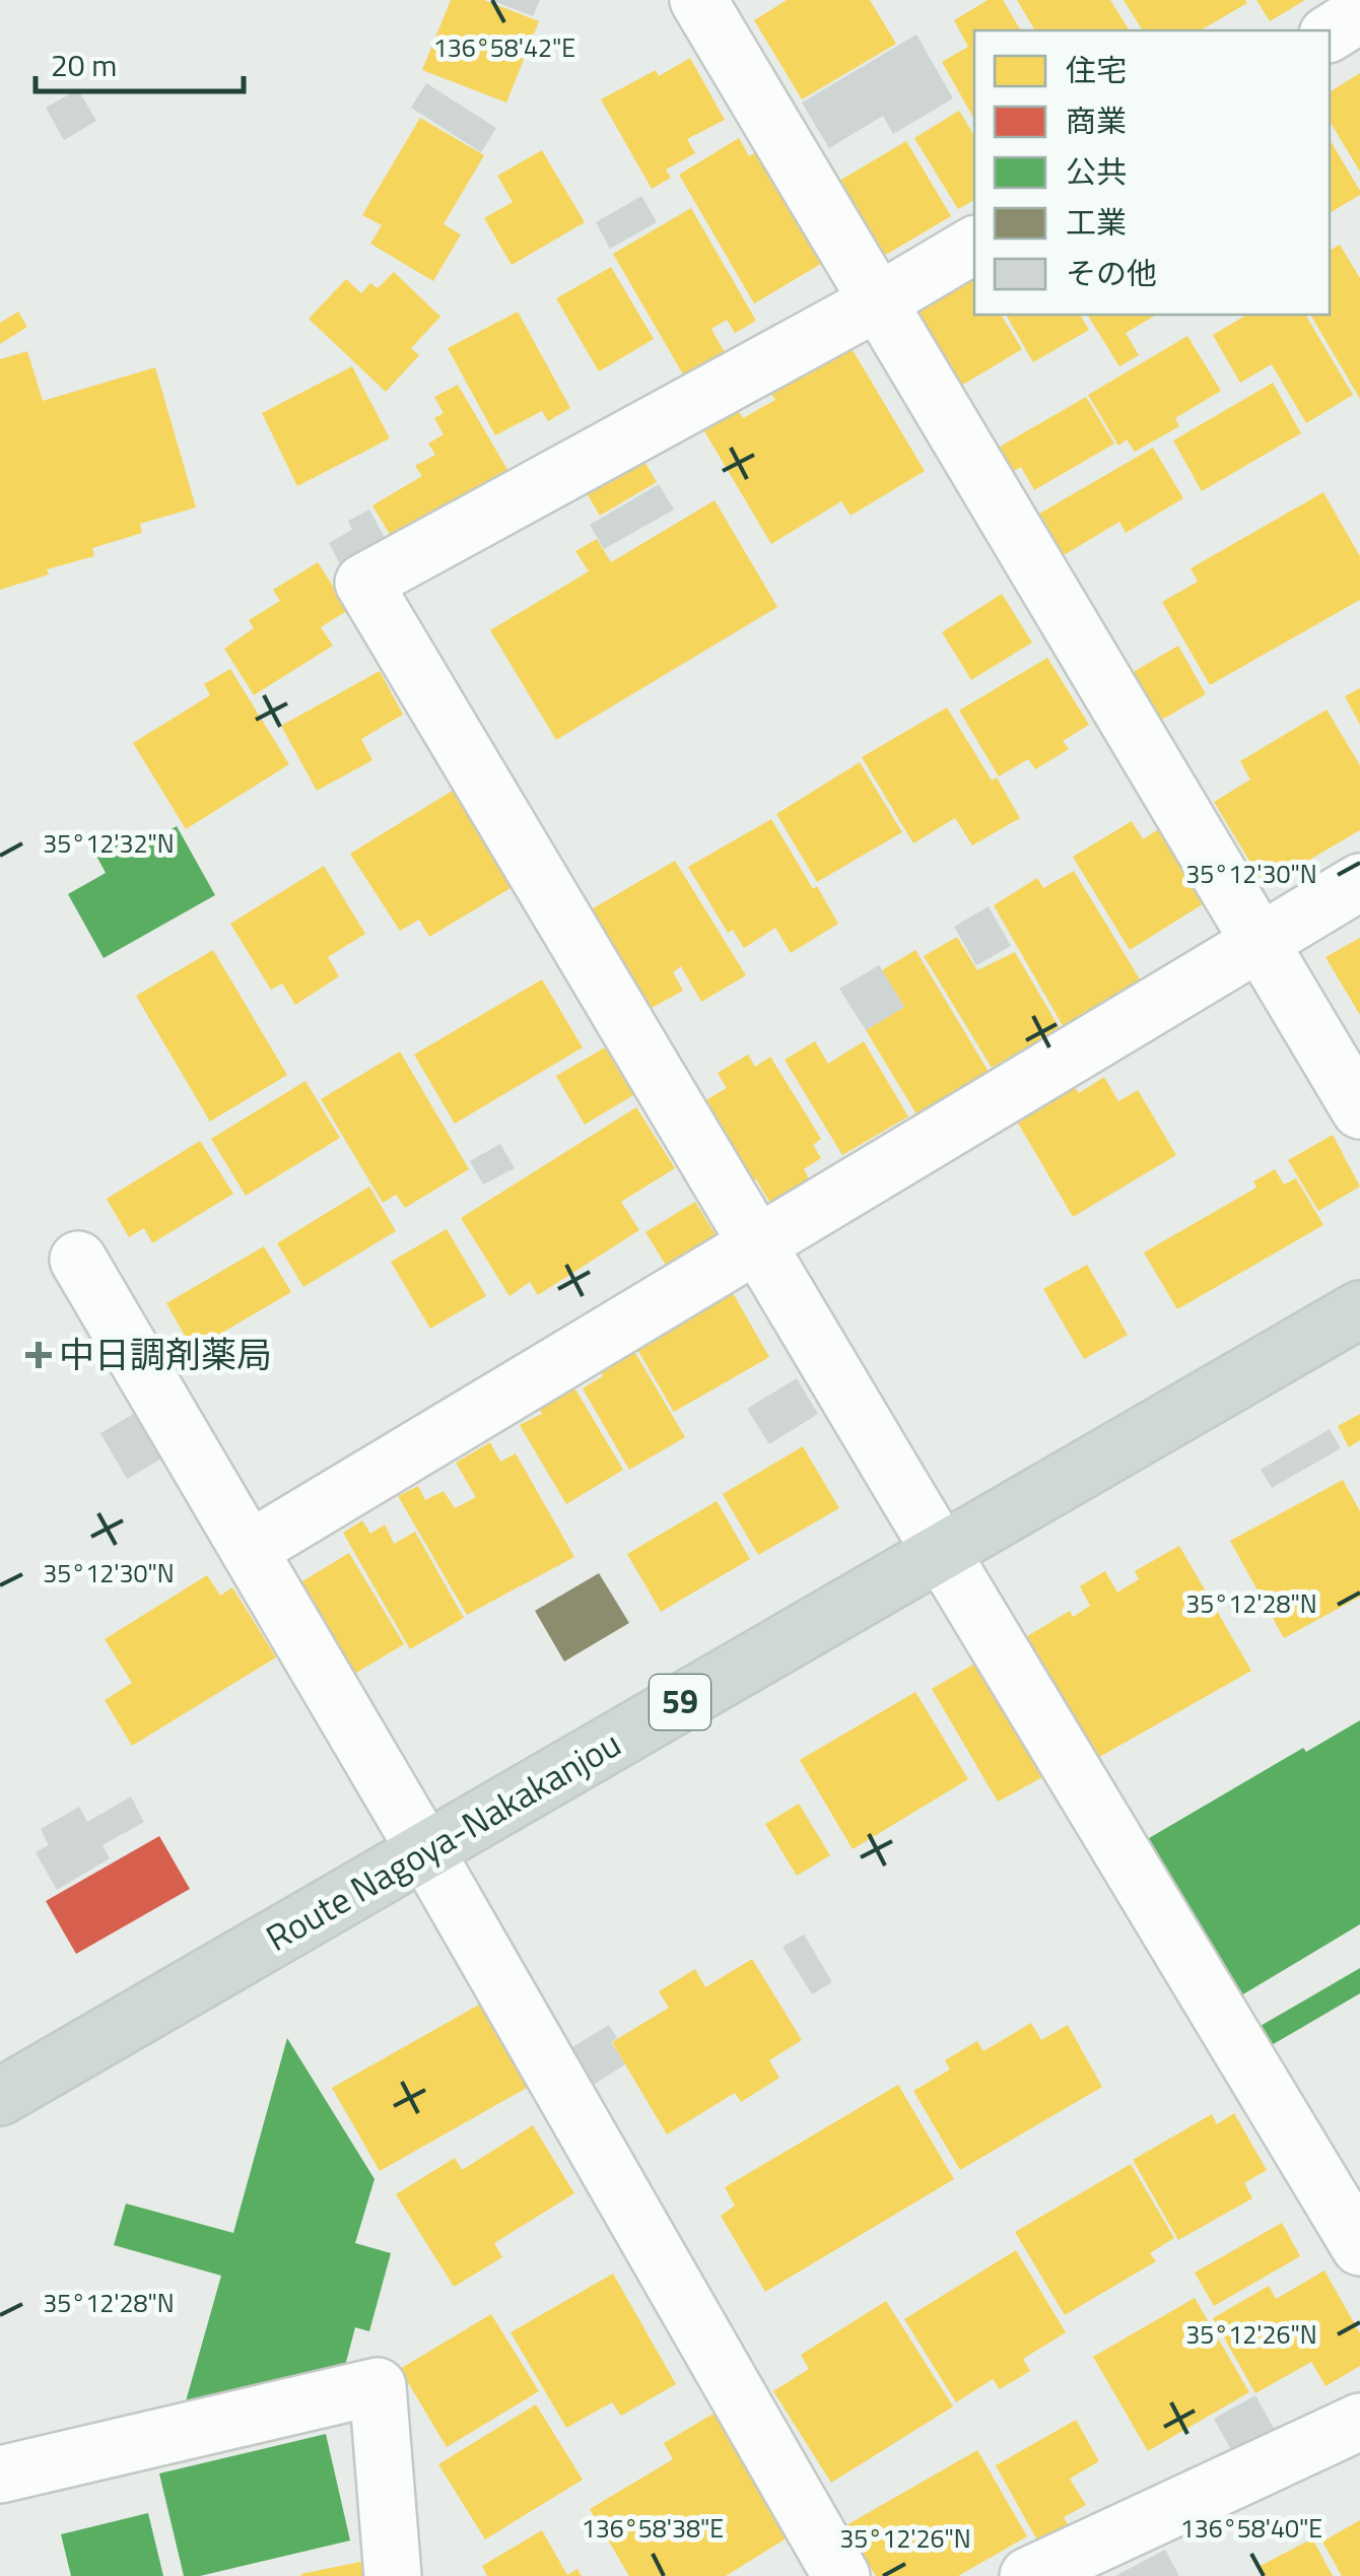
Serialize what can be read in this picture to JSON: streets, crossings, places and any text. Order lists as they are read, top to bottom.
{
  "streets": {
    "main road": ["59", "Route Nagoya-Nakakanjou"]
  },
  "places": {
    "health": ["中日調剤薬局"]
  },
  "legend": [
    "住宅",
    "商業",
    "公共",
    "工業",
    "その他"
  ],
  "scale_bar": "20 m",
  "coordinates": [
    "136°58'42\"E",
    "35°12'32\"N",
    "35°12'30\"N",
    "35°12'28\"N",
    "35°12'26\"N",
    "136°58'38\"E",
    "136°58'40\"E"
  ]
}
